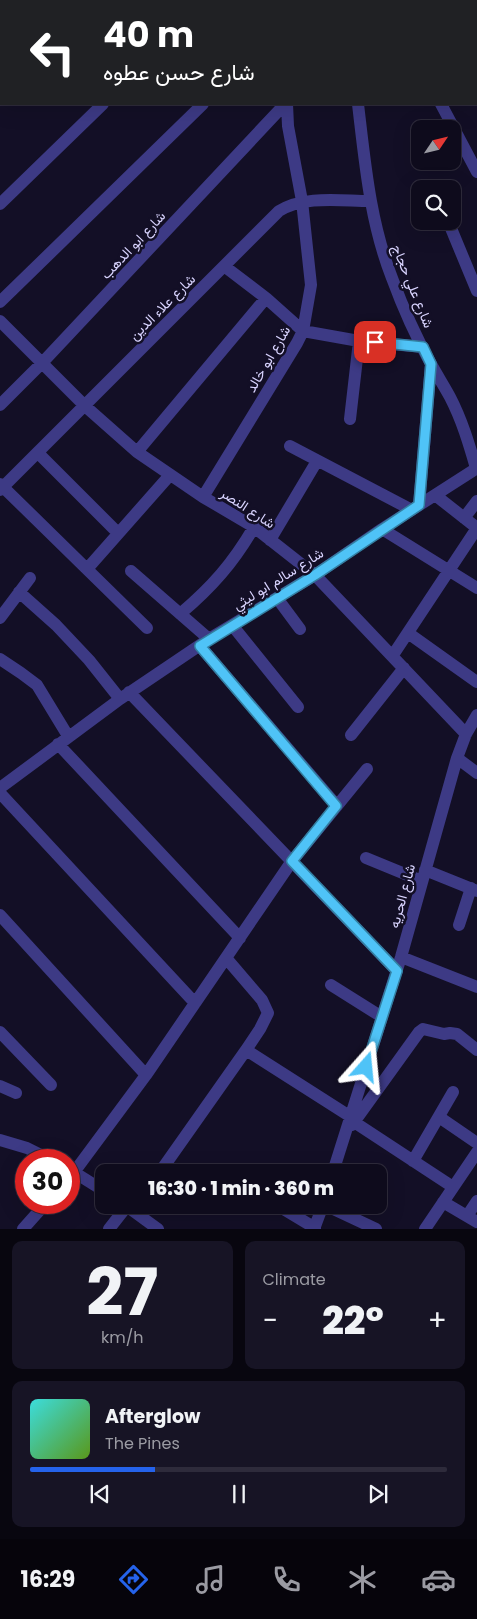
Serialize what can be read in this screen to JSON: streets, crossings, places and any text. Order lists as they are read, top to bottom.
{
  "streets": {
    "street": [
      "شارع ابو الدهب",
      "شارع علي حجاج",
      "شارع علاء الدين",
      "شارع ابو خالد",
      "شارع النصر",
      "شارع سالم ابو ليثي",
      "شارع الحريه"
    ]
  },
  "crossings": [
    ["شارع ابو الدهب", "شارع النصر"],
    ["شارع علي حجاج", "شارع علاء الدين"],
    ["شارع علي حجاج", "شارع سالم ابو ليثي"],
    ["شارع علاء الدين", "شارع ابو خالد"],
    ["شارع علاء الدين", "شارع النصر"],
    ["شارع ابو خالد", "شارع النصر"],
    ["شارع النصر", "شارع سالم ابو ليثي"],
    ["شارع النصر", "شارع الحريه"]
  ],
  "north": "top right",
  "page": {
    "turn": ["40 m", "شارع حسن عطوه"],
    "limit": "30",
    "trip": "16:30 · 1 min · 360 m",
    "tile": [
      ["27", "km/h"],
      "Climate"
    ],
    "heat": ["−", "22°", "+"],
    "song": ["Afterglow", "The Pines"],
    "tabs": "16:29"
  }
}
